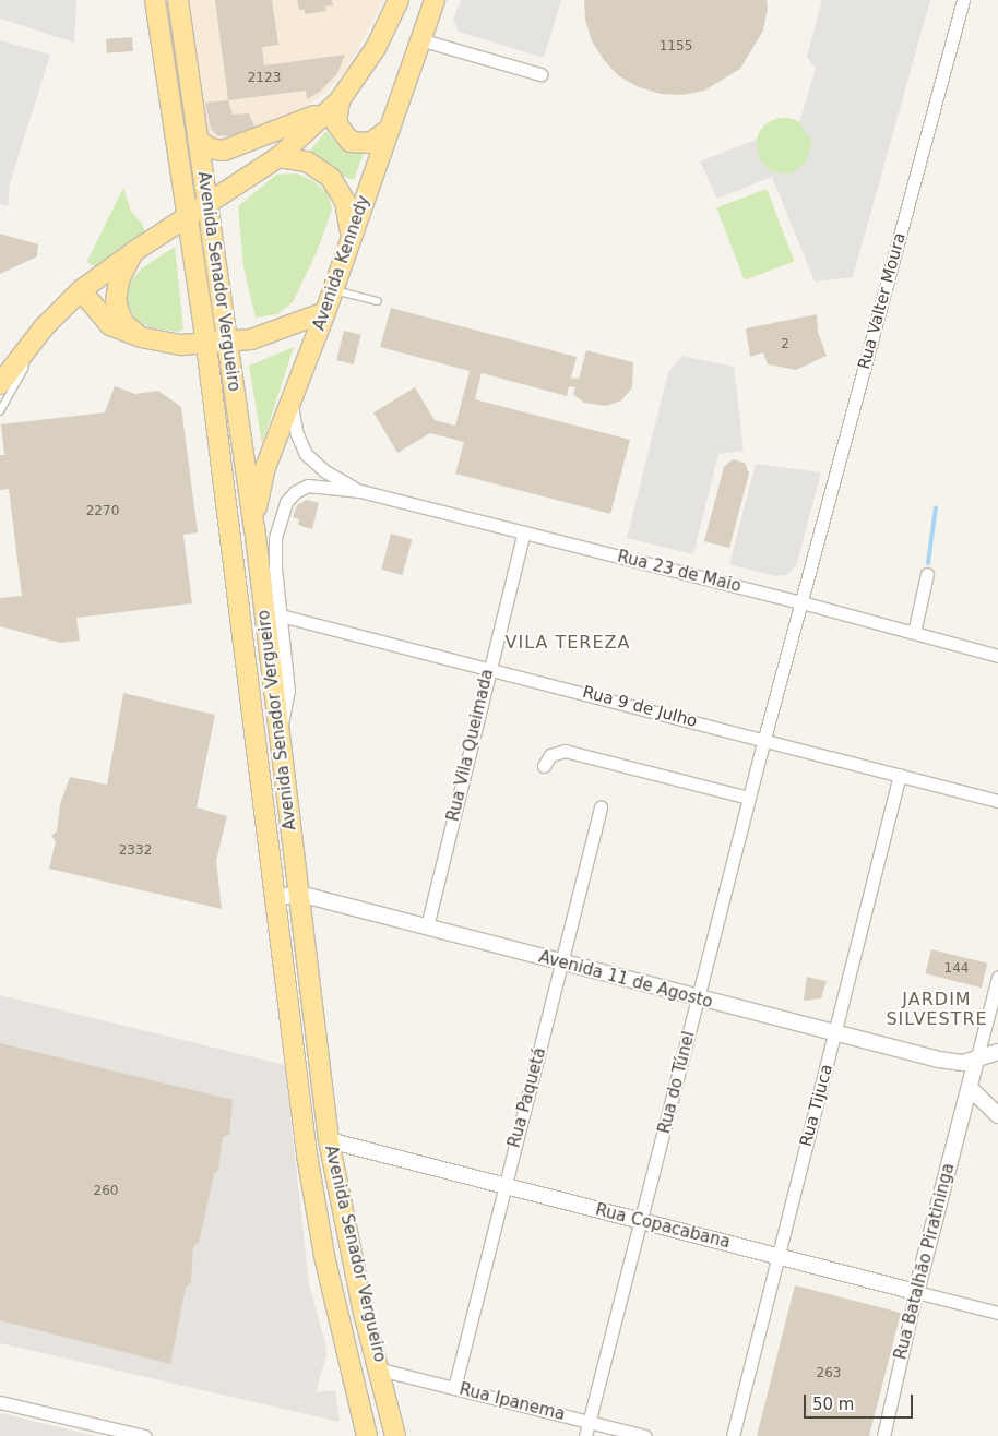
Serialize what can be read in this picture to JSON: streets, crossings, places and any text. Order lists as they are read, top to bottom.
{
  "streets": {
    "main road": ["Avenida Kennedy", "Avenida Senador Vergueiro"],
    "street": [
      "Rua Valter Moura",
      "Rua 23 de Maio",
      "Rua 9 de Julho",
      "Rua Vila Queimada",
      "Avenida 11 de Agosto",
      "Rua do Túnel",
      "Rua Paquetá",
      "Rua Tijuca",
      "Rua Copacabana",
      "Rua Batalhão Piratininga",
      "Rua Ipanema"
    ]
  },
  "crossings": [
    ["Avenida Kennedy", "Avenida Senador Vergueiro"],
    ["Avenida Kennedy", "Rua 23 de Maio"],
    ["Avenida Senador Vergueiro", "Avenida 11 de Agosto"],
    ["Avenida Senador Vergueiro", "Rua Copacabana"],
    ["Avenida Senador Vergueiro", "Rua Ipanema"],
    ["Rua Valter Moura", "Rua 23 de Maio"],
    ["Rua Valter Moura", "Rua do Túnel"],
    ["Rua 23 de Maio", "Rua 9 de Julho"],
    ["Rua 23 de Maio", "Rua Vila Queimada"],
    ["Rua 23 de Maio", "Rua do Túnel"],
    ["Rua 9 de Julho", "Rua Vila Queimada"],
    ["Rua 9 de Julho", "Rua do Túnel"],
    ["Rua 9 de Julho", "Rua Tijuca"],
    ["Rua Vila Queimada", "Avenida 11 de Agosto"],
    ["Avenida 11 de Agosto", "Rua do Túnel"],
    ["Avenida 11 de Agosto", "Rua Paquetá"],
    ["Avenida 11 de Agosto", "Rua Tijuca"],
    ["Avenida 11 de Agosto", "Rua Batalhão Piratininga"],
    ["Rua do Túnel", "Rua Copacabana"],
    ["Rua do Túnel", "Rua Ipanema"],
    ["Rua Paquetá", "Rua Copacabana"],
    ["Rua Paquetá", "Rua Ipanema"],
    ["Rua Tijuca", "Rua Copacabana"],
    ["Rua Copacabana", "Rua Batalhão Piratininga"]
  ],
  "districts": ["VILA TEREZA", "JARDIM SILVESTRE"],
  "house_numbers": [
    "1155",
    "2123",
    "2",
    "2270",
    "2332",
    "144",
    "260",
    "263"
  ],
  "scale_bar": "50 m"
}
